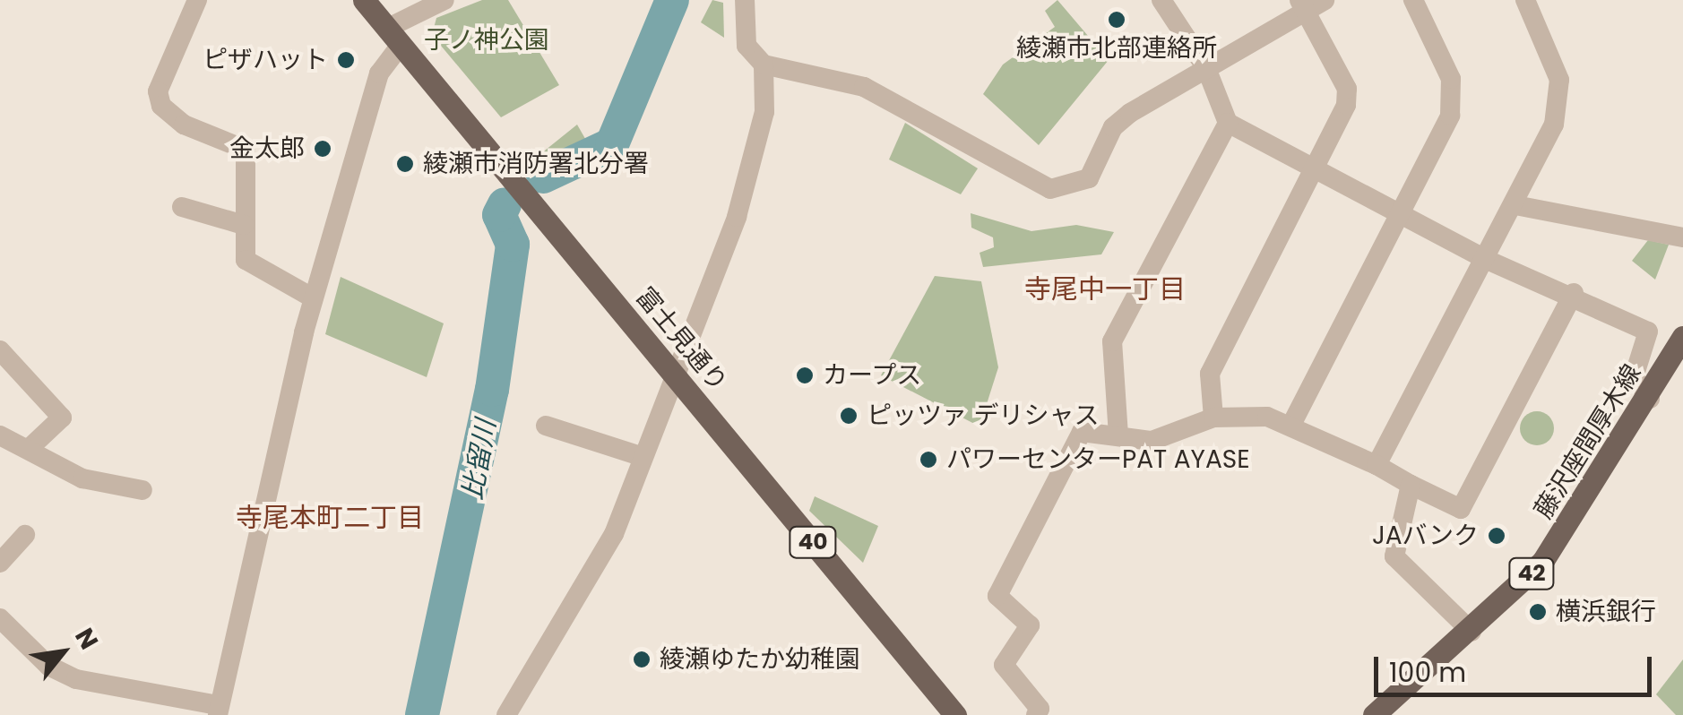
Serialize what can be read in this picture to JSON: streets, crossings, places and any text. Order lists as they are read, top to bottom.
{
  "streets": {
    "main road": [
      "富士見通り",
      "藤沢座間厚木線",
      "40",
      "42"
    ]
  },
  "districts": ["寺尾中一丁目", "寺尾本町二丁目"],
  "water": ["比留川"],
  "parks": ["子ノ神公園"],
  "places": [
    "綾瀬市北部連絡所",
    "ピザハット",
    "金太郎",
    "綾瀬市消防署北分署",
    "カープス",
    "ピッツァ デリシャス",
    "パワーセンターPAT AYASE",
    "JAバンク",
    "横浜銀行",
    "綾瀬ゆたか幼稚園"
  ],
  "scale_bar": "100 m",
  "north": "top right"
}
